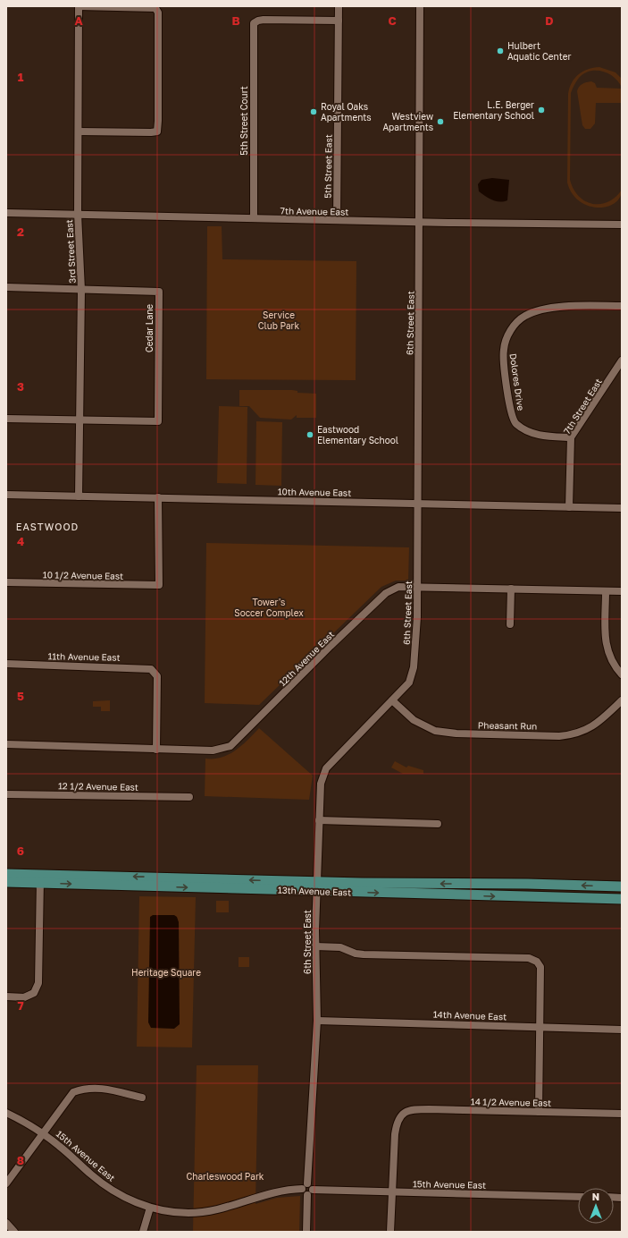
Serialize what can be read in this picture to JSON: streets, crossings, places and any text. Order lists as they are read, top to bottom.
{
  "streets": {
    "main road": ["13th Avenue East"],
    "street": [
      "5th Street Court",
      "5th Street East",
      "7th Avenue East",
      "3rd Street East",
      "6th Street East",
      "Cedar Lane",
      "Dolores Drive",
      "7th Street East",
      "10th Avenue East",
      "10 1/2 Avenue East",
      "11th Avenue East",
      "12th Avenue East",
      "Pheasant Run",
      "12 1/2 Avenue East",
      "14th Avenue East",
      "14 1/2 Avenue East",
      "15th Avenue East"
    ]
  },
  "crossings": [
    ["5th Street Court", "5th Street East"],
    ["5th Street Court", "7th Avenue East"],
    ["5th Street East", "7th Avenue East"],
    ["7th Avenue East", "3rd Street East"],
    ["7th Avenue East", "6th Street East"],
    ["3rd Street East", "Cedar Lane"],
    ["3rd Street East", "10th Avenue East"],
    ["6th Street East", "10th Avenue East"],
    ["6th Street East", "12th Avenue East"],
    ["6th Street East", "Pheasant Run"],
    ["6th Street East", "13th Avenue East"],
    ["6th Street East", "14th Avenue East"],
    ["6th Street East", "15th Avenue East"],
    ["Dolores Drive", "7th Street East"],
    ["7th Street East", "10th Avenue East"],
    ["10th Avenue East", "10 1/2 Avenue East"],
    ["11th Avenue East", "12th Avenue East"],
    ["14 1/2 Avenue East", "15th Avenue East"]
  ],
  "districts": ["EASTWOOD"],
  "parks": [
    "Service Club Park",
    "Tower's Soccer Complex",
    "Heritage Square",
    "Charleswood Park"
  ],
  "places": [
    "Hulbert Aquatic Center",
    "L.E. Berger Elementary School",
    "Royal Oaks Apartments",
    "Westview Apartments",
    "Eastwood Elementary School"
  ],
  "north": "top",
  "grid": {
    "columns": [
      "A",
      "B",
      "C",
      "D"
    ],
    "rows": [
      "1",
      "2",
      "3",
      "4",
      "5",
      "6",
      "7",
      "8"
    ]
  }
}
